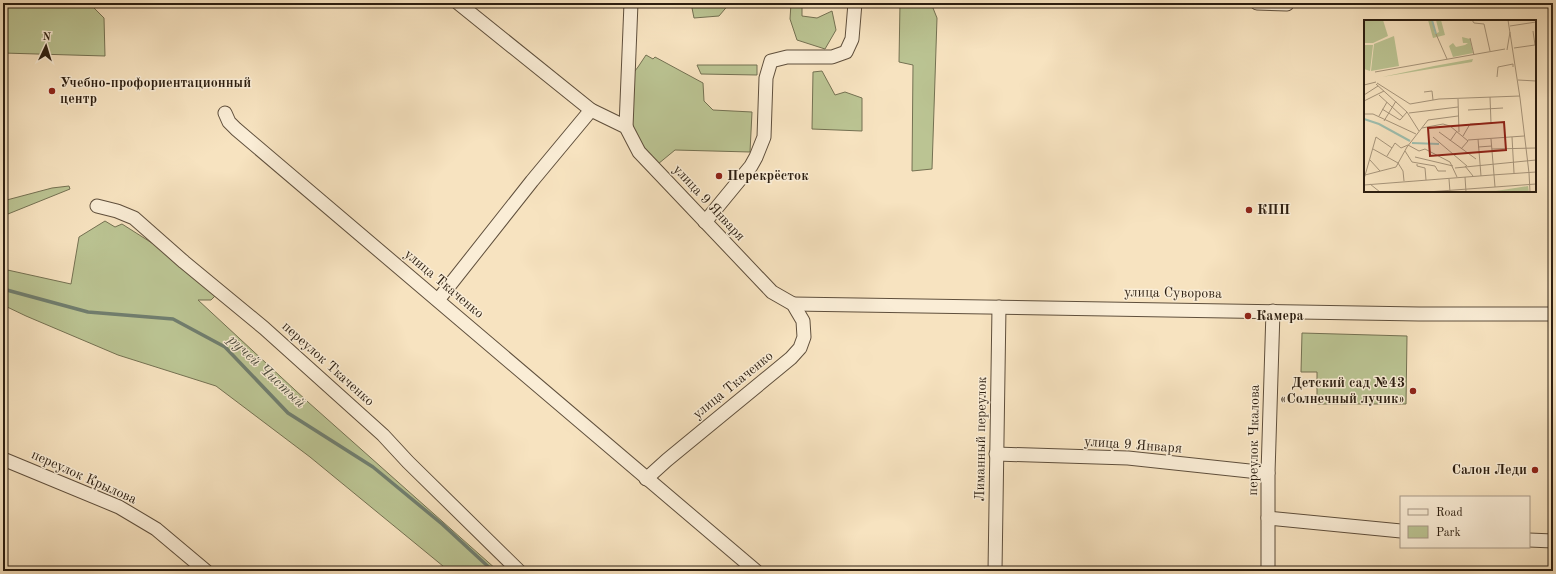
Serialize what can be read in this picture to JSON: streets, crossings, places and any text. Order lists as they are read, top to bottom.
{
  "streets": {
    "street": [
      "улица 9 Января",
      "улица Ткаченко",
      "улица Суворова",
      "переулок Ткаченко",
      "Лиманный переулок",
      "переулок Чкалова",
      "переулок Крылова"
    ]
  },
  "crossings": [
    ["улица 9 Января", "улица Ткаченко"],
    ["улица 9 Января", "улица Суворова"],
    ["улица 9 Января", "Лиманный переулок"],
    ["улица 9 Января", "переулок Чкалова"],
    ["улица Суворова", "Лиманный переулок"],
    ["улица Суворова", "переулок Чкалова"]
  ],
  "water": ["ручей Чистый"],
  "places": [
    "Учебно-профориентационный центр",
    "Перекрёсток",
    "КПП",
    "Камера",
    "Детский сад №43 «Солнечный лучик»",
    "Салон Леди"
  ],
  "legend": ["Road", "Park"],
  "north": "top"
}
